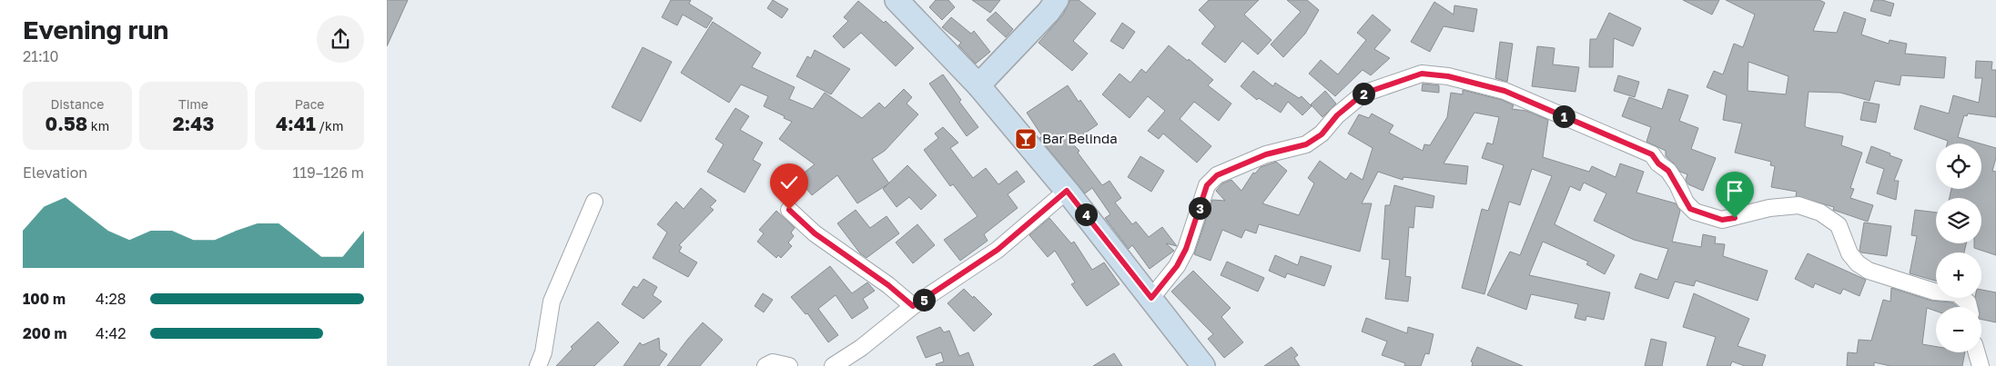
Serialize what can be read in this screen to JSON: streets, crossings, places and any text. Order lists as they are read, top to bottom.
{
  "places": {
    "bar": ["Bar Belinda"]
  },
  "page": {
    "heading": ["Evening run", "21:10"],
    "stats": [
      ["Distance", "0.58 km"],
      ["Time", "2:43"],
      ["Pace", "4:41 /km"]
    ],
    "pins": [
      "2",
      "1",
      "3",
      "4",
      "5"
    ],
    "map_buttons": ["+", "−"],
    "chart": ["Elevation", "119–126 m"],
    "list": [
      {
        "name": "100 m",
        "note": "4:28"
      },
      {
        "name": "200 m",
        "note": "4:42"
      }
    ]
  }
}
